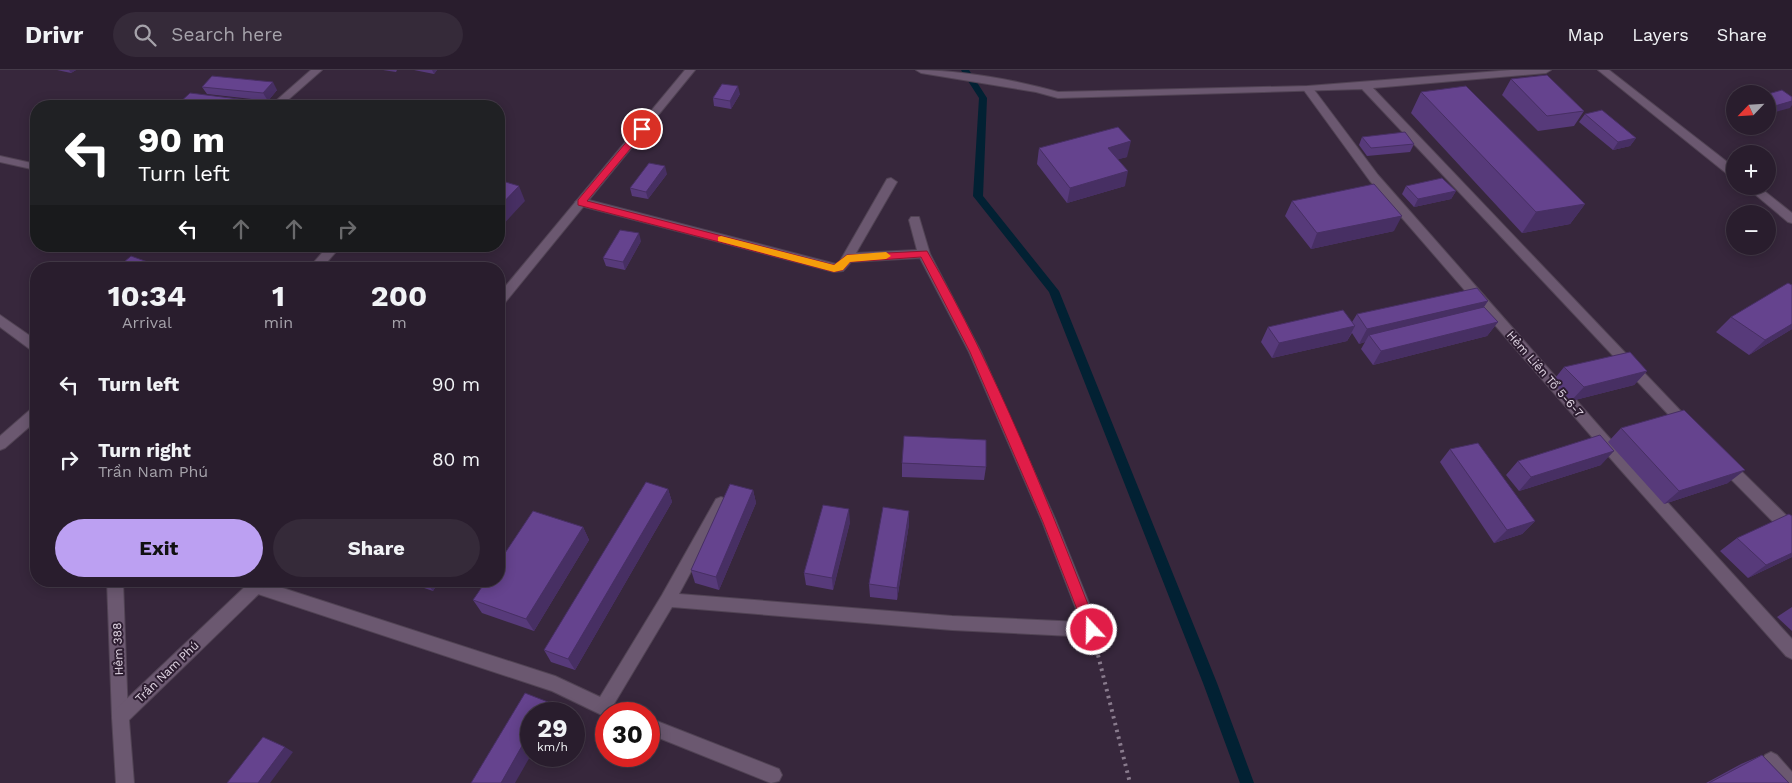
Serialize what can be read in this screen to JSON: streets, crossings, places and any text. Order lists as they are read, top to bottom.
{
  "streets": {
    "street": ["Hẻm Liên Tổ 5-6-7", "Hẻm 388", "Trần Nam Phú"]
  },
  "crossings": [
    ["Hẻm 388", "Trần Nam Phú"]
  ],
  "north": "bottom left",
  "page": {
    "header": "Drivr",
    "search": "Search here",
    "nav": ["Map", "Layers", "Share"],
    "map_buttons": ["+", "−"],
    "turn": ["90 m", "Turn left"],
    "eta": [
      "10:34",
      "Arrival",
      "1",
      "min",
      "200",
      "m"
    ],
    "list": [
      {
        "name": "Turn left",
        "value": "90 m"
      },
      {
        "name": "Turn right",
        "note": "Trần Nam Phú",
        "value": "80 m"
      }
    ],
    "buttons": ["Exit", "Share"],
    "speed": "29 km/h",
    "limit": "30"
  }
}
